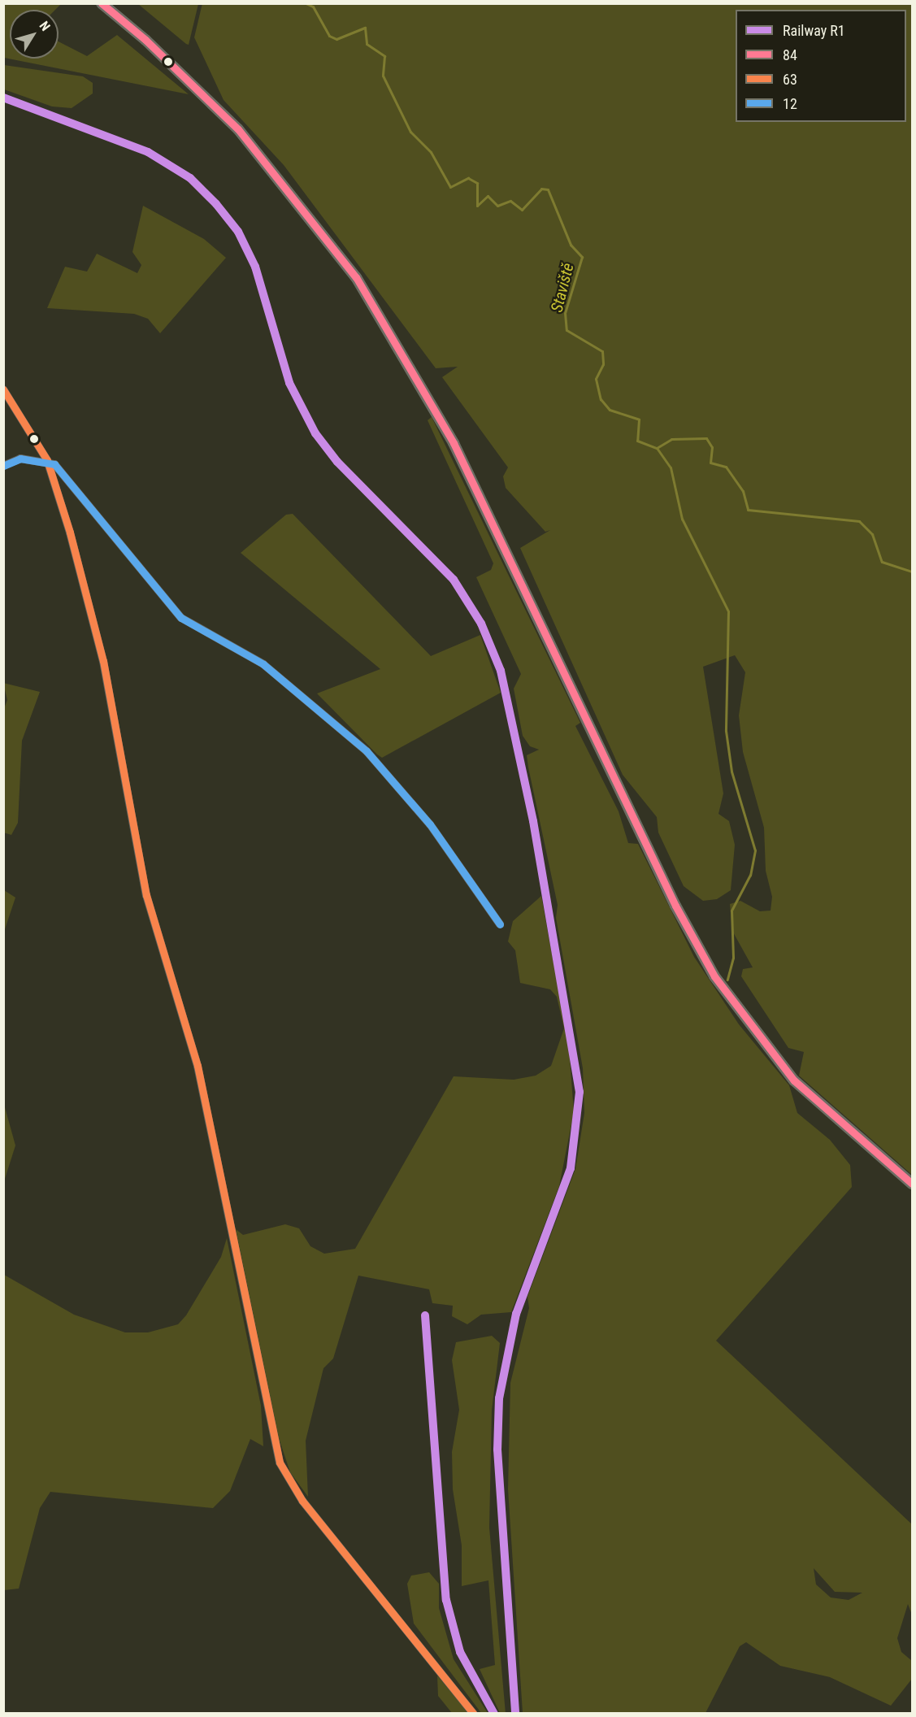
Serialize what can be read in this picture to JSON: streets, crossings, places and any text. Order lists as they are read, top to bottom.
{
  "water": ["Staviště"],
  "lines": [
    "transit line 84",
    "rail line R1",
    "transit line 63",
    "transit line 12"
  ],
  "legend": [
    "Railway R1",
    "84",
    "63",
    "12"
  ],
  "north": "top right"
}
